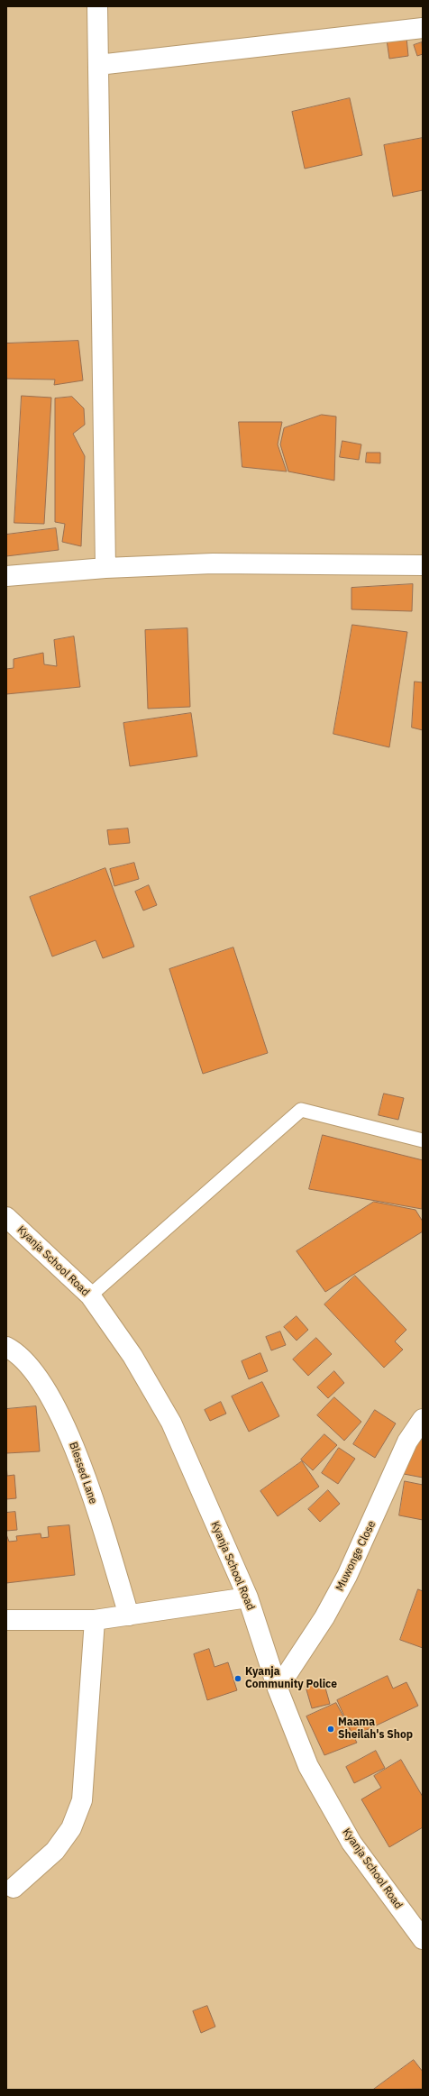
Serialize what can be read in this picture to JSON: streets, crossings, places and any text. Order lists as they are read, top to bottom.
{
  "streets": {
    "street": ["Kyanja School Road", "Blessed Lane", "Muwonge Close"]
  },
  "crossings": [
    ["Kyanja School Road", "Muwonge Close"]
  ],
  "places": ["Kyanja Community Police", "Maama Sheilah's Shop"]
}
